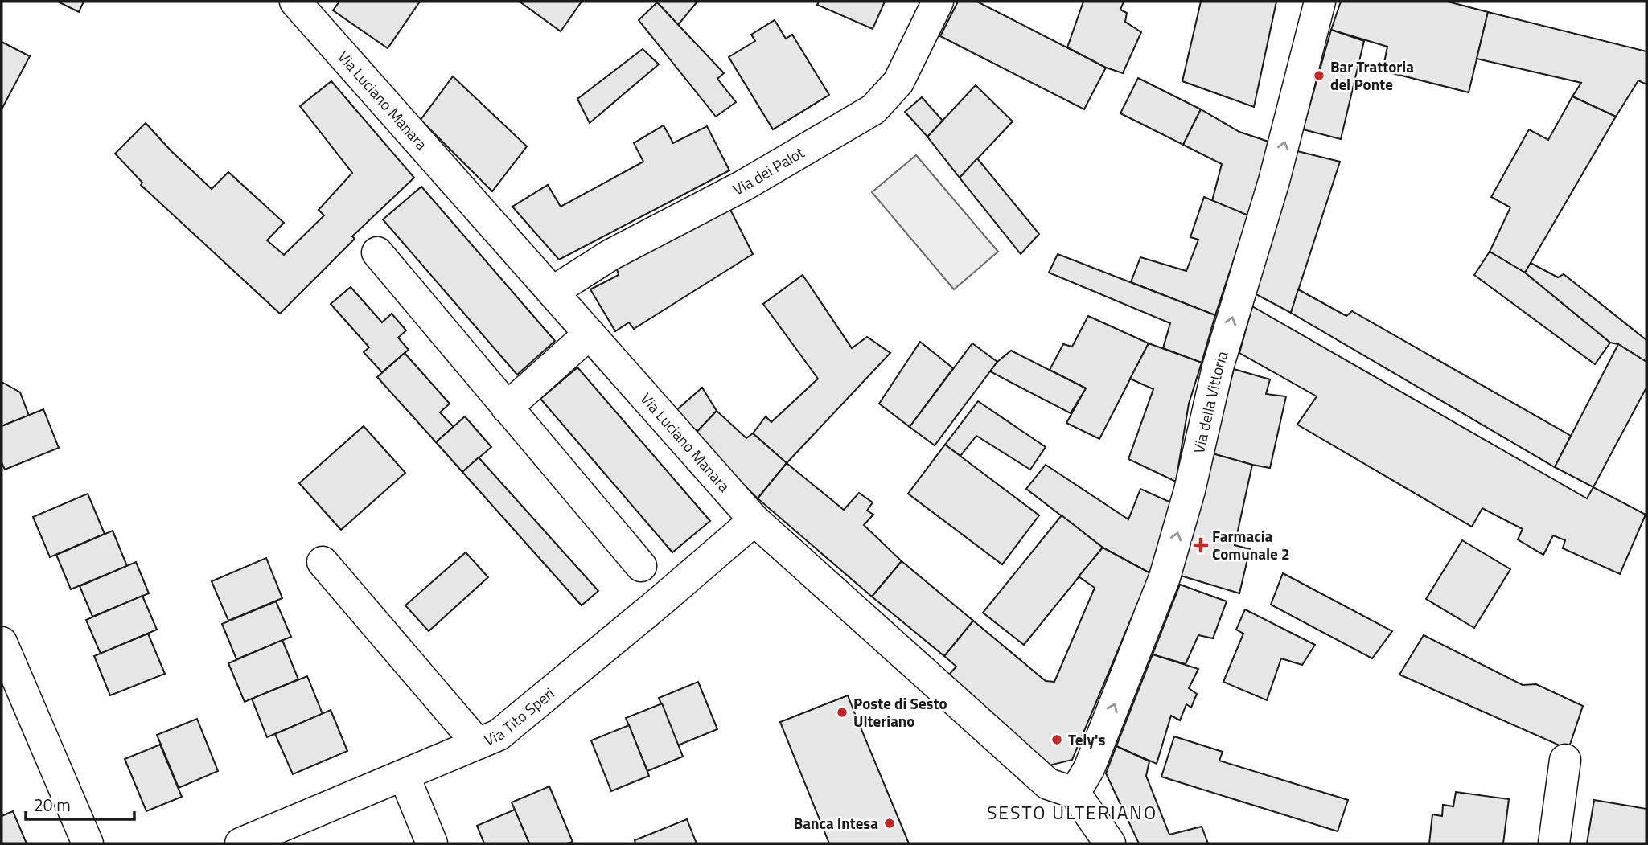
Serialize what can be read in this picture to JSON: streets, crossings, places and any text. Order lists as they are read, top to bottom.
{
  "streets": {
    "street": [
      "Via Luciano Manara",
      "Via dei Palot",
      "Via della Vittoria",
      "Via Tito Speri"
    ]
  },
  "crossings": [
    ["Via Luciano Manara", "Via dei Palot"],
    ["Via Luciano Manara", "Via della Vittoria"],
    ["Via Luciano Manara", "Via Tito Speri"]
  ],
  "one_way": ["Via della Vittoria"],
  "districts": ["SESTO ULTERIANO"],
  "places": {
    "other": [
      "Bar Trattoria del Ponte",
      "Poste di Sesto Ulteriano",
      "Tely's",
      "Banca Intesa"
    ],
    "health": ["Farmacia Comunale 2"]
  },
  "scale_bar": "20 m"
}
